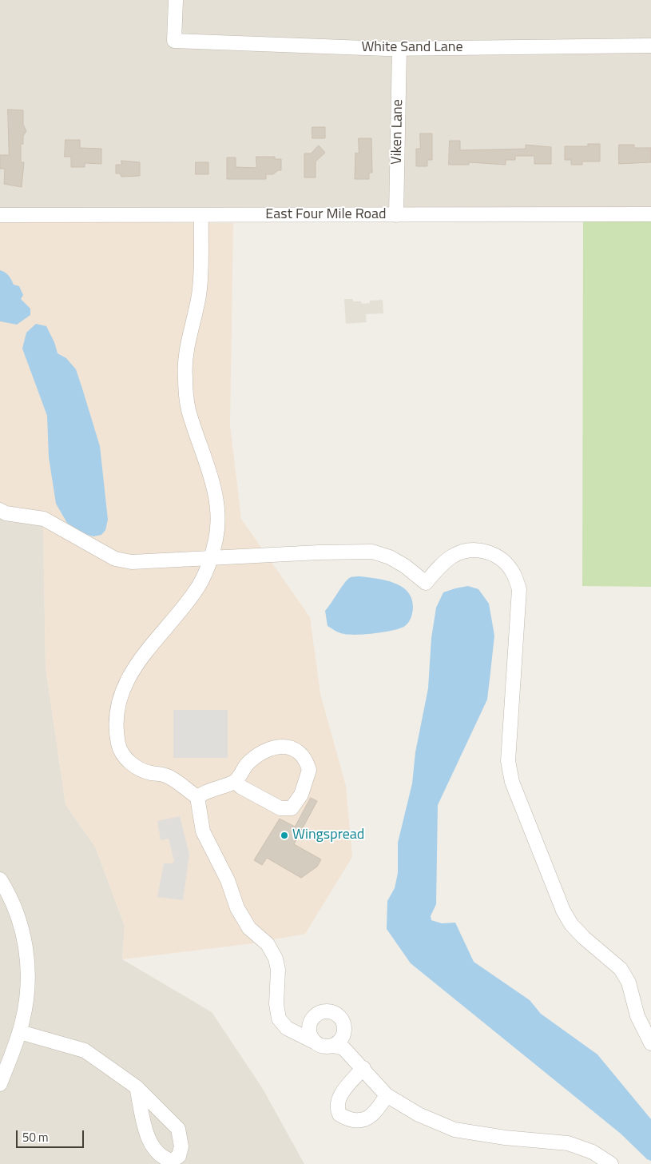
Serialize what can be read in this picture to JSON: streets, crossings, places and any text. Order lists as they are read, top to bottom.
{
  "streets": {
    "street": ["White Sand Lane", "Viken Lane", "East Four Mile Road"]
  },
  "crossings": [
    ["White Sand Lane", "Viken Lane"],
    ["Viken Lane", "East Four Mile Road"]
  ],
  "places": ["Wingspread"],
  "scale_bar": "50 m"
}
